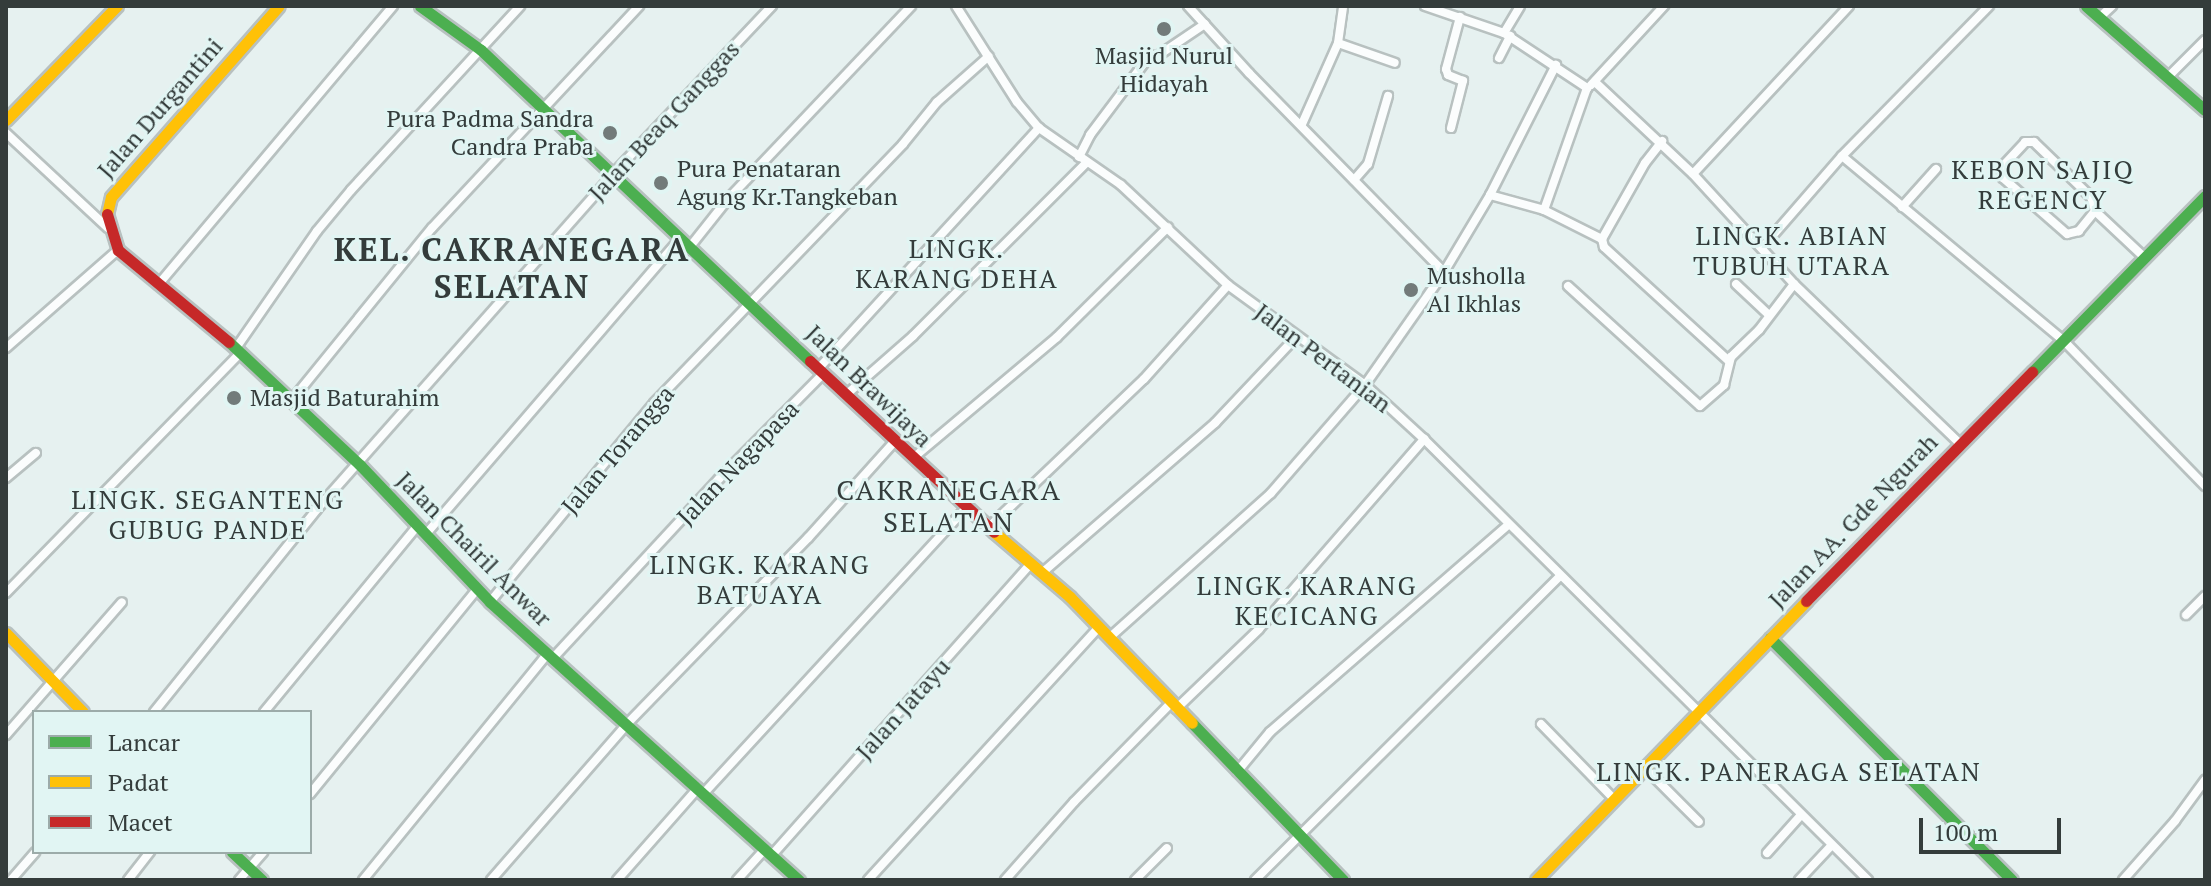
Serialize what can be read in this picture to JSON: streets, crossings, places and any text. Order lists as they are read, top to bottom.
{
  "streets": {
    "main road": [
      "Jalan Durgantini",
      "Jalan Brawijaya",
      "Jalan AA. Gde Ngurah",
      "Jalan Chairil Anwar"
    ],
    "street": [
      "Jalan Beaq Ganggas",
      "Jalan Pertanian",
      "Jalan Torangga",
      "Jalan Nagapasa",
      "Jalan Jatayu"
    ]
  },
  "crossings": [
    ["Jalan Beaq Ganggas", "Jalan Brawijaya"],
    ["Jalan Beaq Ganggas", "Jalan Chairil Anwar"],
    ["Jalan Pertanian", "Jalan Torangga"],
    ["Jalan Pertanian", "Jalan Nagapasa"],
    ["Jalan Pertanian", "Jalan AA. Gde Ngurah"],
    ["Jalan Brawijaya", "Jalan Torangga"],
    ["Jalan Brawijaya", "Jalan Nagapasa"],
    ["Jalan Brawijaya", "Jalan Jatayu"],
    ["Jalan Torangga", "Jalan Chairil Anwar"],
    ["Jalan Nagapasa", "Jalan Chairil Anwar"],
    ["Jalan Chairil Anwar", "Jalan Jatayu"]
  ],
  "districts": [
    "KEBON SAJIQ REGENCY",
    "LINGK. ABIAN TUBUH UTARA",
    "LINGK. KARANG DEHA",
    "KEL. CAKRANEGARA SELATAN",
    "CAKRANEGARA SELATAN",
    "LINGK. SEGANTENG GUBUG PANDE",
    "LINGK. KARANG BATUAYA",
    "LINGK. KARANG KECICANG",
    "LINGK. PANERAGA SELATAN"
  ],
  "places": [
    "Masjid Nurul Hidayah",
    "Pura Padma Sandra Candra Praba",
    "Pura Penataran Agung Kr.Tangkeban",
    "Musholla Al Ikhlas",
    "Masjid Baturahim"
  ],
  "legend": ["Lancar", "Padat", "Macet"],
  "scale_bar": "100 m"
}
